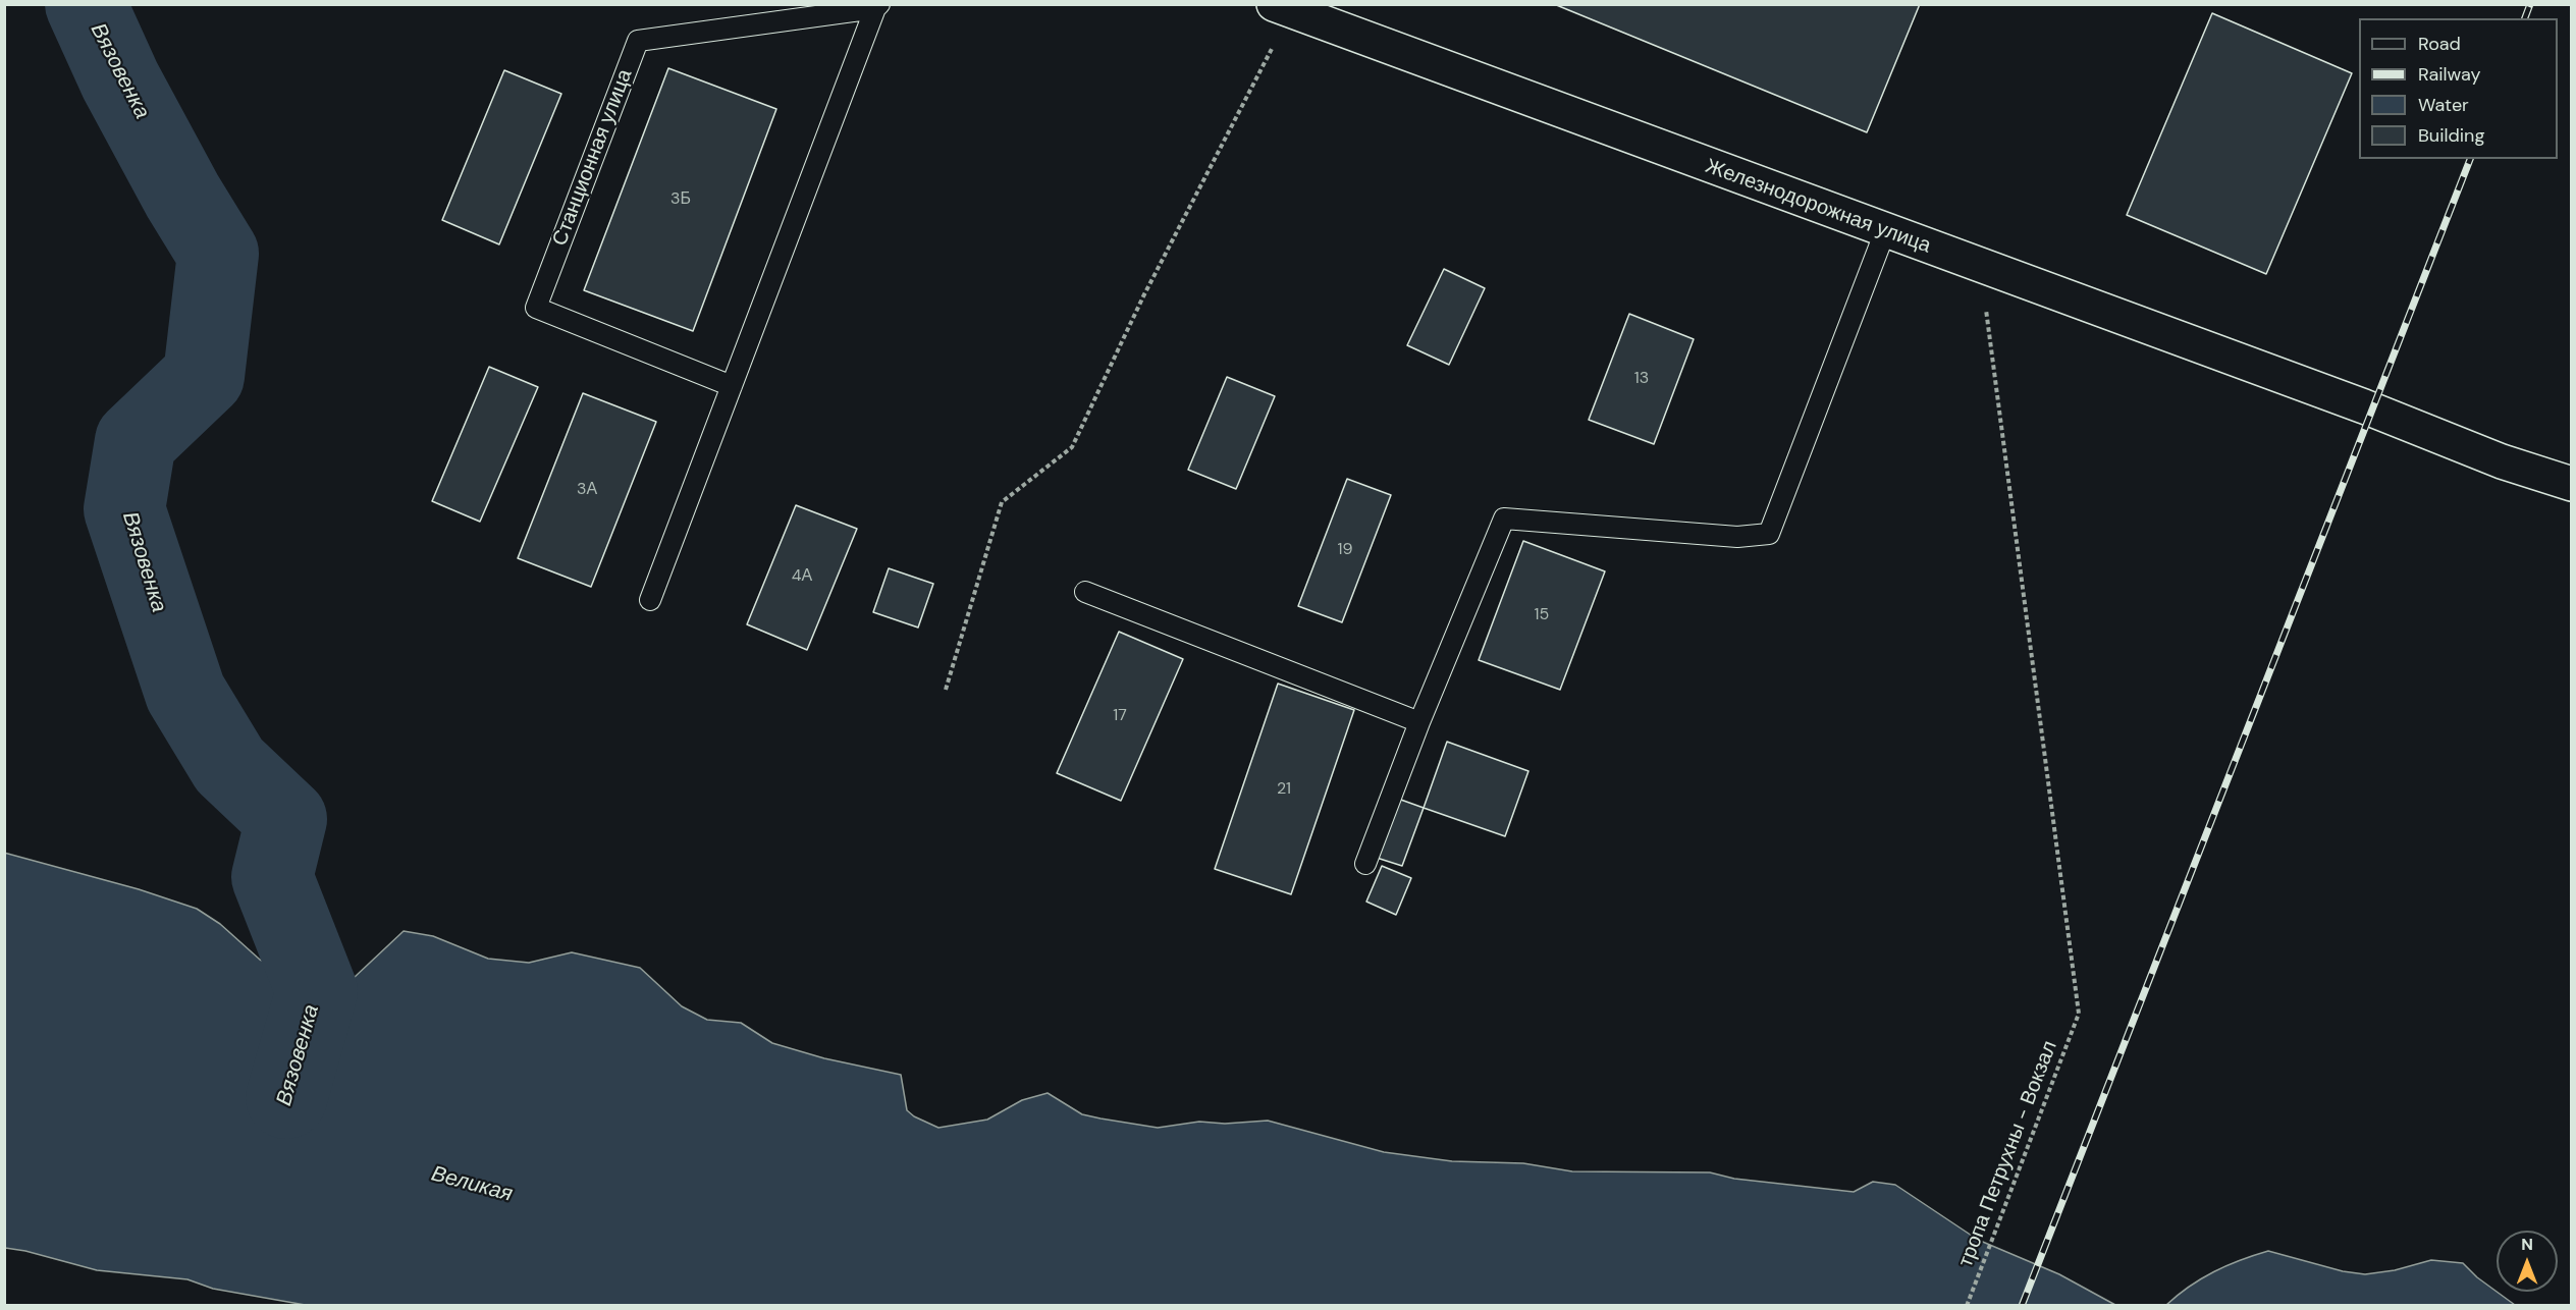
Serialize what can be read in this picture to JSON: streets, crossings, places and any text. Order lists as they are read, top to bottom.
{
  "streets": {
    "main road": ["Железнодорожная улица"],
    "lane": ["Станционная улица"],
    "path": ["тропа Петрухны - Вокзал"]
  },
  "crossings": [
    ["Железнодорожная улица", "тропа Петрухны - Вокзал"]
  ],
  "water": ["Вязовенка", "Великая"],
  "house_numbers": [
    "3Б",
    "13",
    "3А",
    "19",
    "4А",
    "15",
    "17",
    "21"
  ],
  "legend": [
    "Road",
    "Railway",
    "Water",
    "Building"
  ],
  "north": "top"
}
